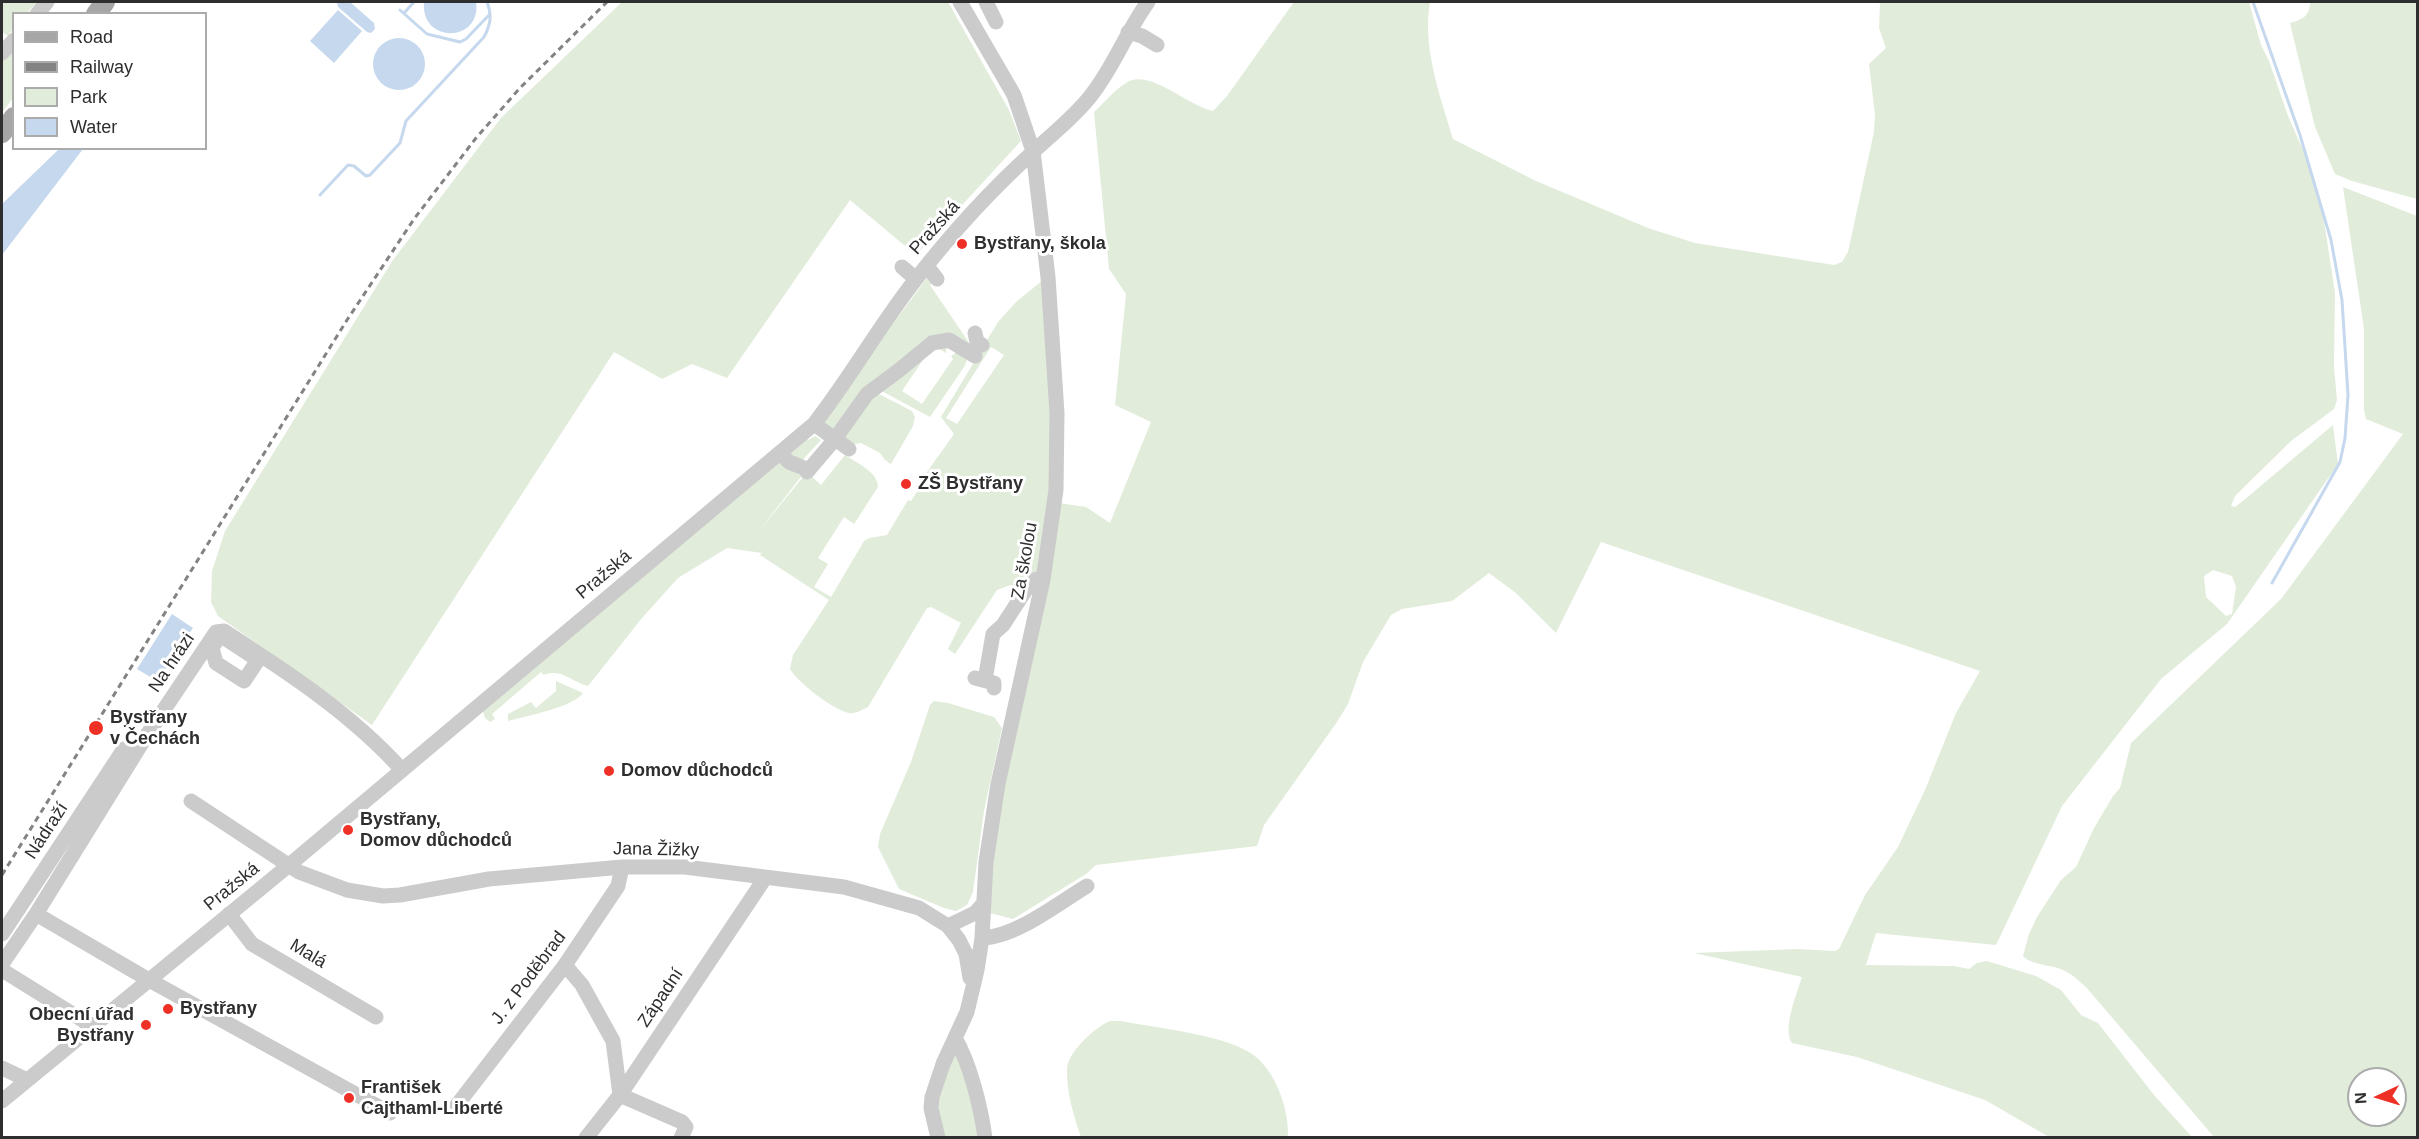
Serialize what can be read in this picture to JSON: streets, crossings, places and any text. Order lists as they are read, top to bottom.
{
  "streets": {
    "street": [
      "Pražská",
      "Za školou",
      "Na hrázi",
      "Nádraží",
      "Jana Žižky",
      "Malá",
      "J. z Poděbrad",
      "Západní"
    ]
  },
  "crossings": [
    ["Pražská", "Za školou"],
    ["Pražská", "Na hrázi"],
    ["Pražská", "Jana Žižky"],
    ["Pražská", "Malá"],
    ["Za školou", "Jana Žižky"],
    ["Jana Žižky", "J. z Poděbrad"],
    ["Jana Žižky", "Západní"]
  ],
  "places": [
    "Bystřany, škola",
    "ZŠ Bystřany",
    "Bystřany v Čechách",
    "Domov důchodců",
    "Bystřany, Domov důchodců",
    "Bystřany",
    "Obecní úřad Bystřany",
    "František Cajthaml-Liberté"
  ],
  "legend": [
    "Road",
    "Railway",
    "Park",
    "Water"
  ],
  "north": "left"
}
